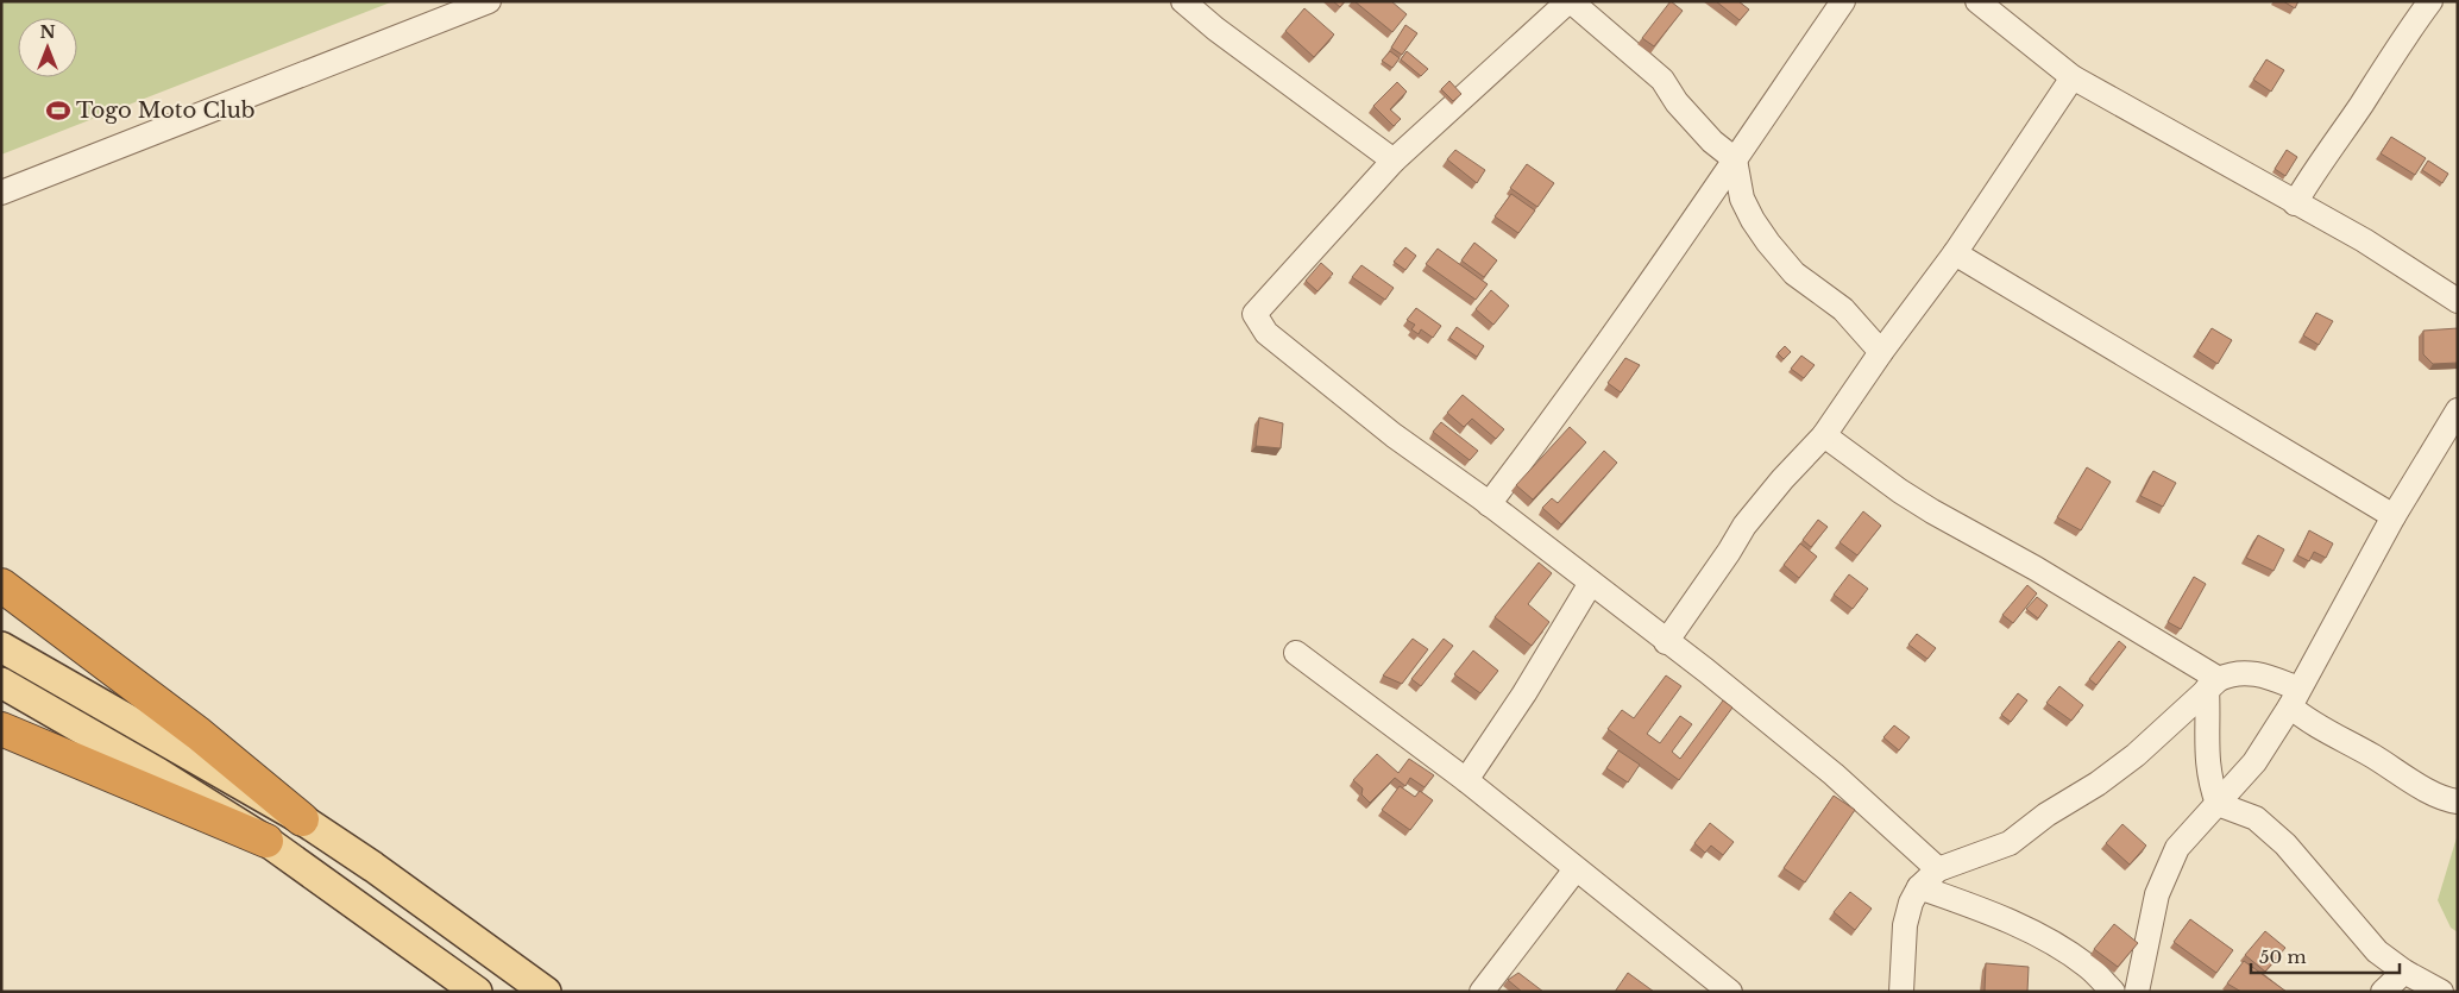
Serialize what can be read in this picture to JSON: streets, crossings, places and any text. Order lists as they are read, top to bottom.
{
  "places": {
    "sports": ["Togo Moto Club"]
  },
  "scale_bar": "50 m",
  "north": "top"
}
